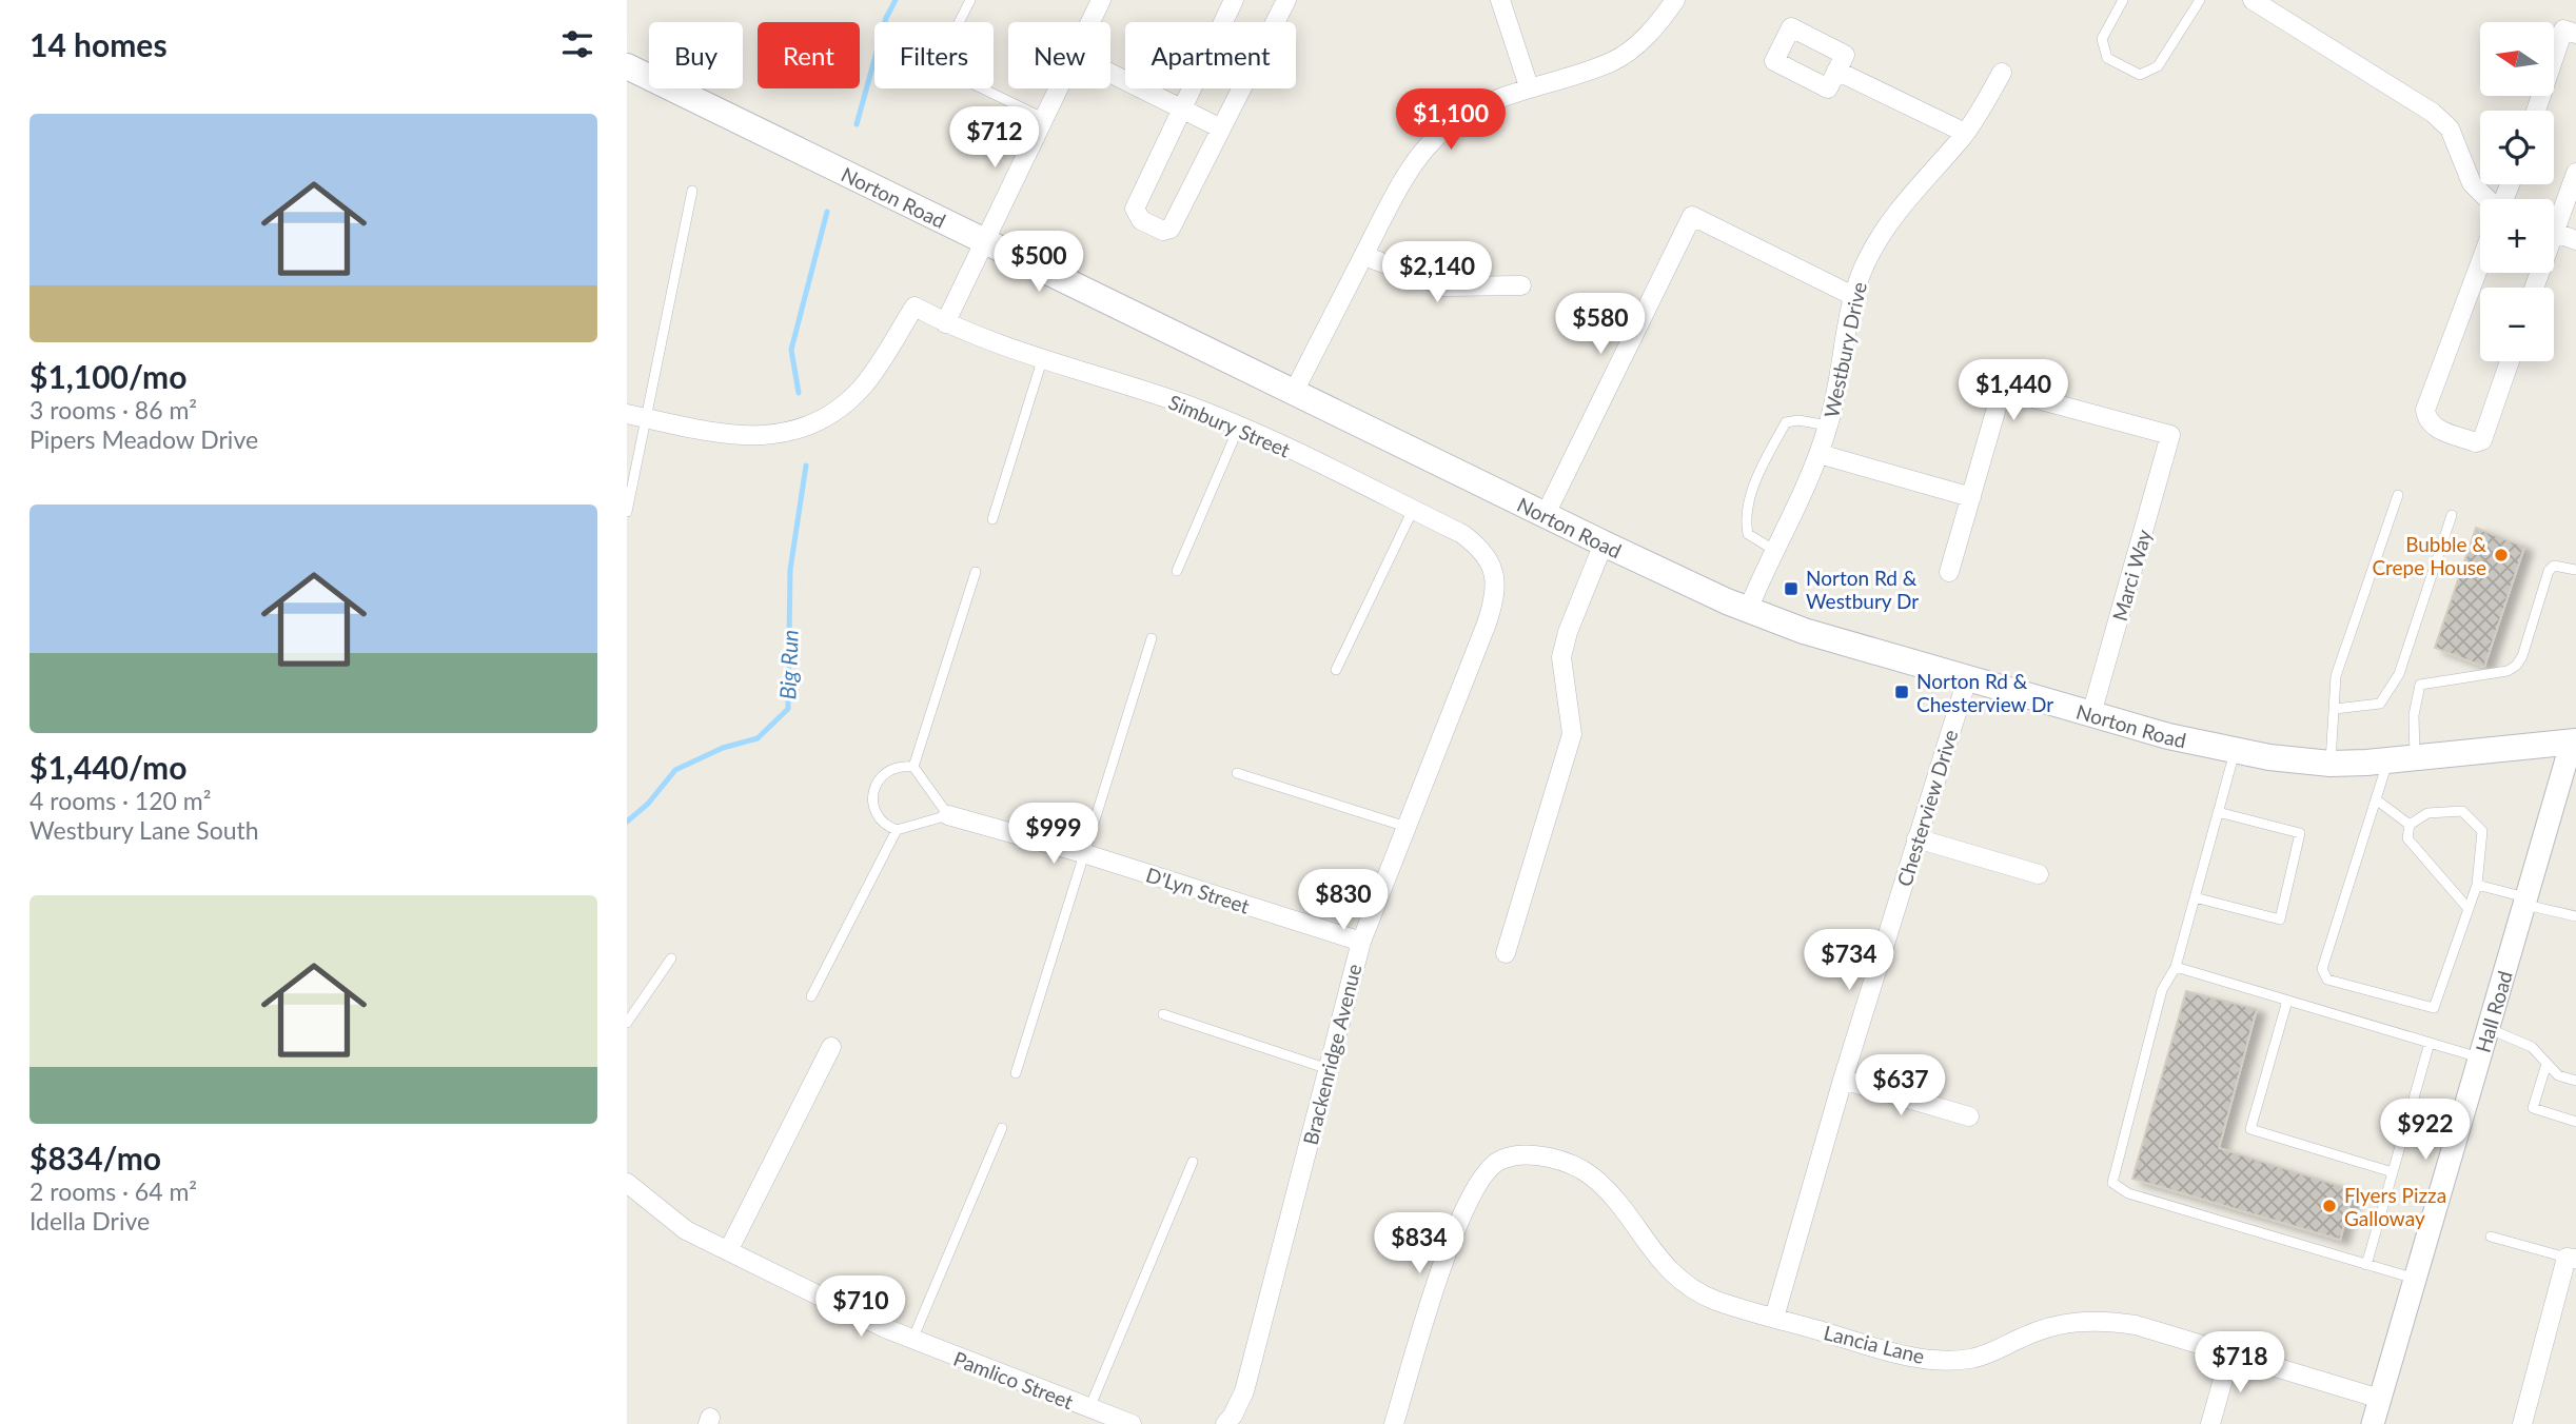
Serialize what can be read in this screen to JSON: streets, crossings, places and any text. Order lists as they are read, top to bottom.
{
  "streets": {
    "main road": ["Norton Road"],
    "street": [
      "Westbury Drive",
      "Simbury Street",
      "Marci Way",
      "Chesterview Drive",
      "D'Lyn Street",
      "Hall Road",
      "Brackenridge Avenue",
      "Lancia Lane",
      "Pamlico Street"
    ]
  },
  "crossings": [
    ["Norton Road", "Westbury Drive"],
    ["Norton Road", "Marci Way"],
    ["Norton Road", "Chesterview Drive"],
    ["Norton Road", "Hall Road"],
    ["Simbury Street", "Brackenridge Avenue"],
    ["Chesterview Drive", "Lancia Lane"],
    ["D'Lyn Street", "Brackenridge Avenue"],
    ["Hall Road", "Lancia Lane"]
  ],
  "water": ["Big Run"],
  "places": {
    "other": ["Bubble & Crepe House", "Flyers Pizza Galloway"],
    "transit": ["Norton Rd & Westbury Dr", "Norton Rd & Chesterview Dr"]
  },
  "north": "left",
  "page": {
    "heading": "14 homes",
    "map_buttons": ["+", "−"],
    "chip": [
      "Buy",
      "Rent",
      "Filters",
      "New",
      "Apartment"
    ],
    "list": [
      {
        "name": "$1,100/mo",
        "note": "3 rooms · 86 m² · Pipers Meadow Drive"
      },
      {
        "name": "$1,440/mo",
        "note": "4 rooms · 120 m² · Westbury Lane South"
      },
      {
        "name": "$834/mo",
        "note": "2 rooms · 64 m² · Idella Drive"
      }
    ],
    "price": [
      "$1,100",
      "$712",
      "$500",
      "$2,140",
      "$580",
      "$1,440",
      "$999",
      "$830",
      "$734",
      "$637",
      "$922",
      "$834",
      "$710",
      "$718"
    ]
  }
}
